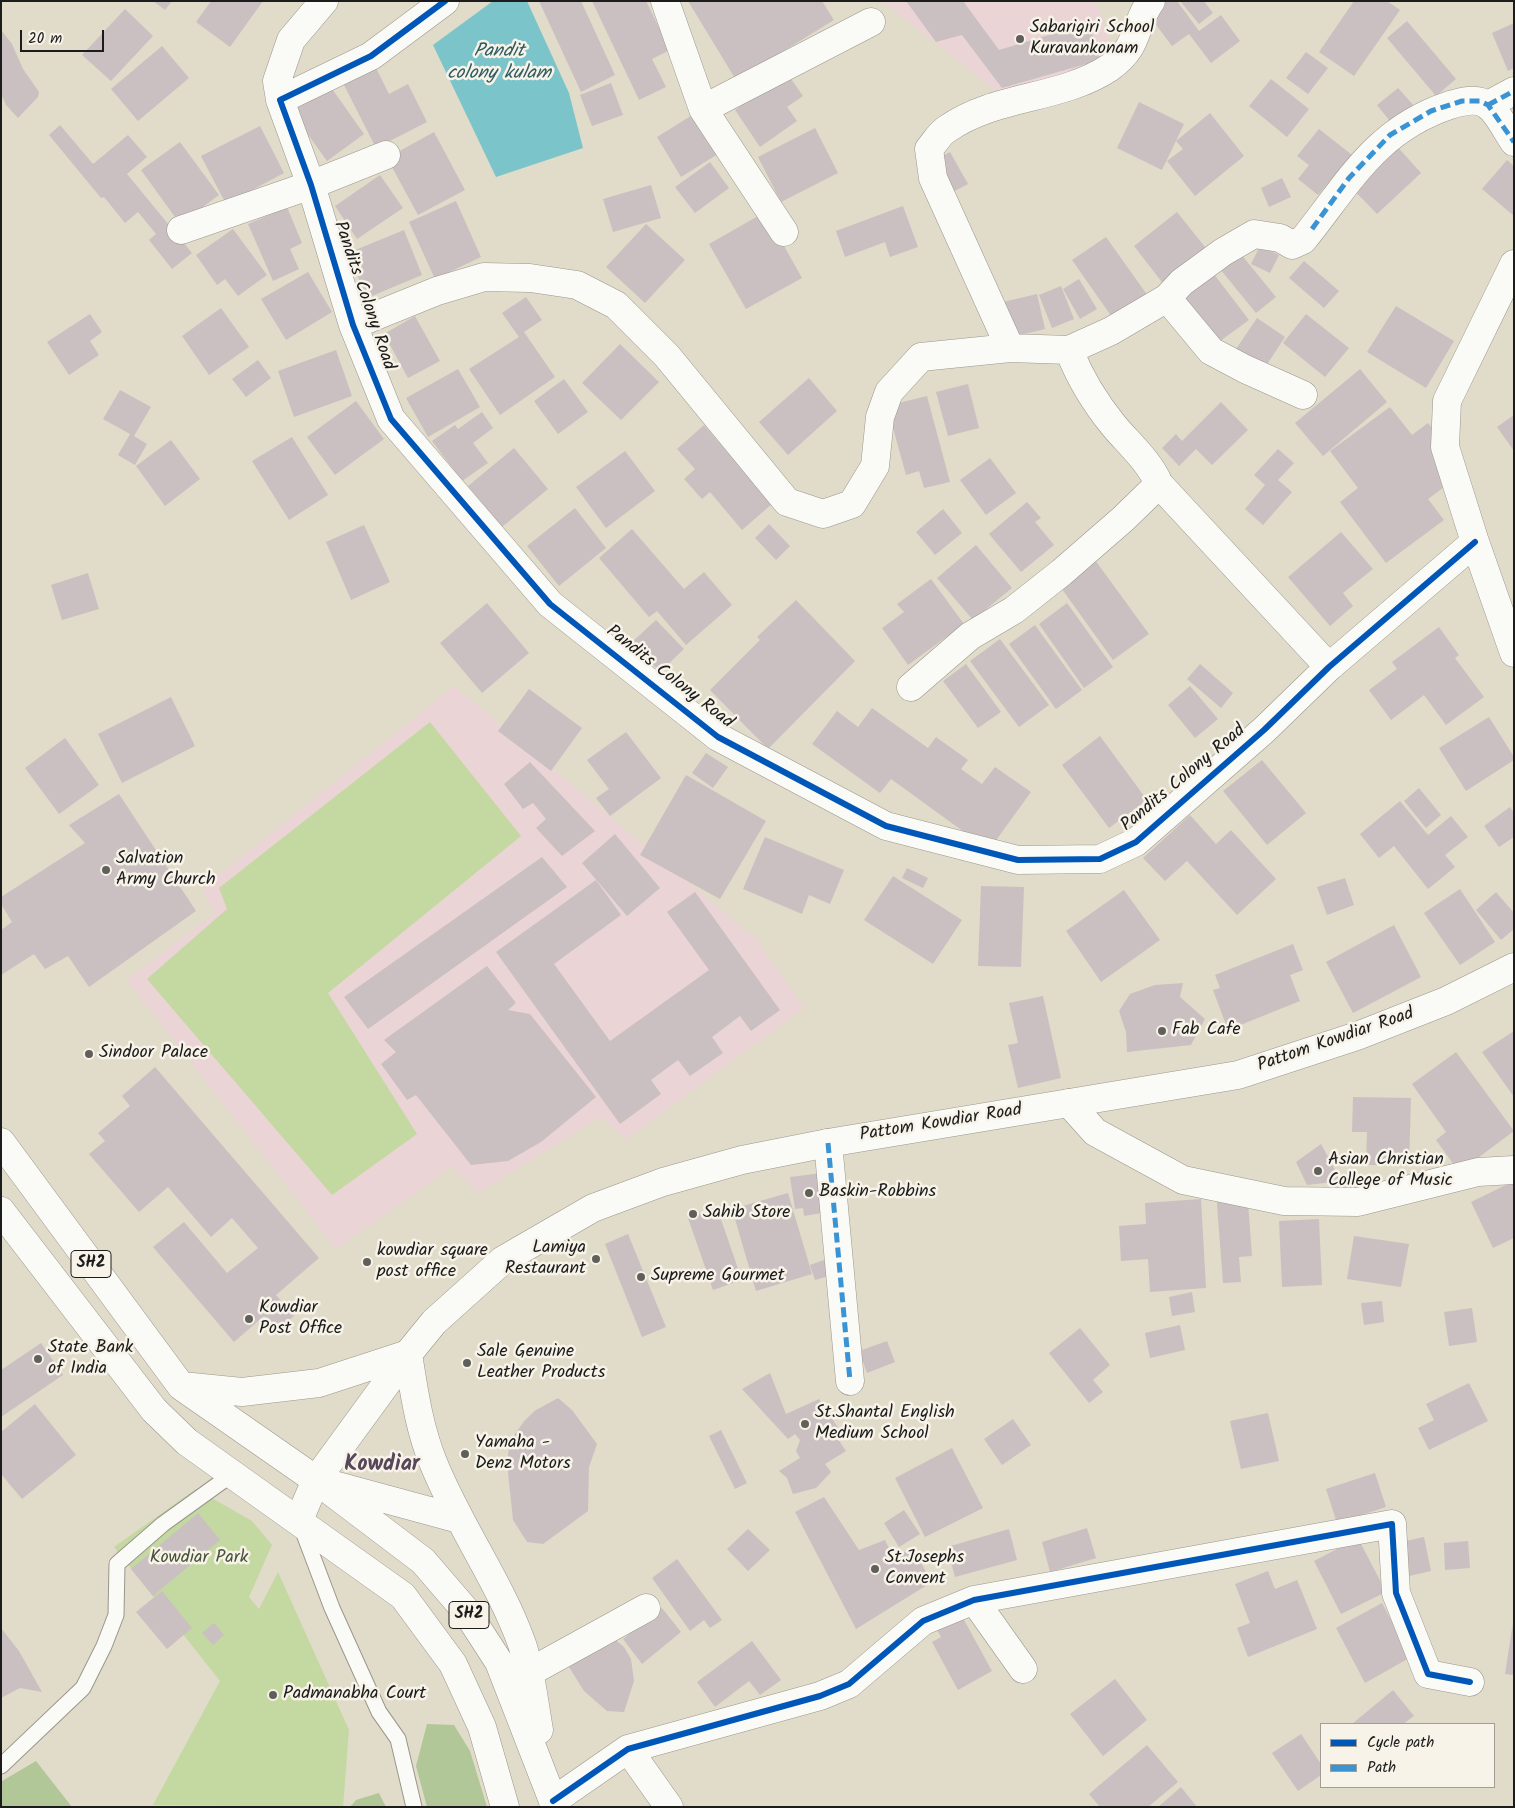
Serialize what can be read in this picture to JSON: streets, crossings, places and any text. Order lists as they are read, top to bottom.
{
  "streets": {
    "street": ["Pandits Colony Road", "Pattom Kowdiar Road", "SH2"]
  },
  "crossings": [
    ["Pattom Kowdiar Road", "SH2"]
  ],
  "districts": ["Kowdiar"],
  "water": ["Pandit colony kulam"],
  "parks": ["Kowdiar Park"],
  "places": [
    "Sabarigiri School Kuravankonam",
    "Salvation Army Church",
    "Fab Cafe",
    "Sindoor Palace",
    "Asian Christian College of Music",
    "Baskin-Robbins",
    "Sahib Store",
    "Lamiya Restaurant",
    "kowdiar square post office",
    "Supreme Gourmet",
    "Kowdiar Post Office",
    "State Bank of India",
    "Sale Genuine Leather Products",
    "St.Shantal English Medium School",
    "Yamaha - Denz Motors",
    "St.Josephs Convent",
    "Padmanabha Court"
  ],
  "legend": ["Cycle path", "Path"],
  "scale_bar": "20 m"
}
